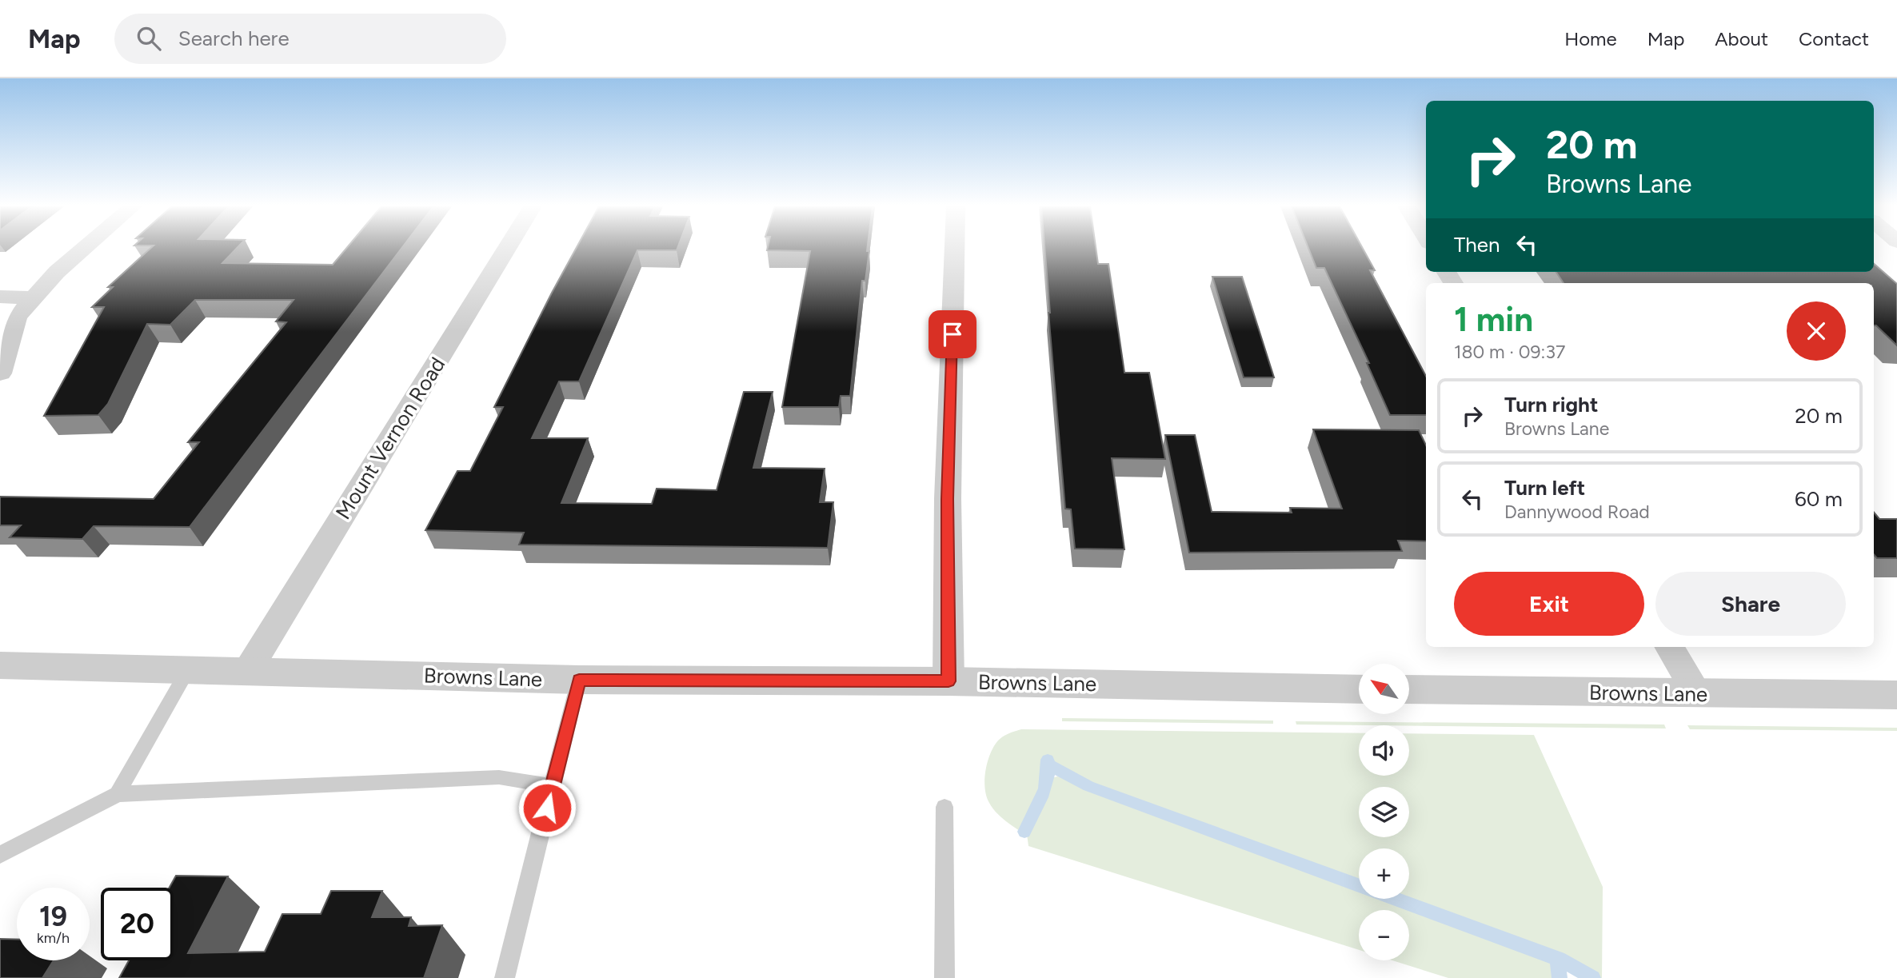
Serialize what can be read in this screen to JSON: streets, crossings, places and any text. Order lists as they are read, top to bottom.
{
  "streets": {
    "street": ["Mount Vernon Road", "Browns Lane"]
  },
  "crossings": [
    ["Mount Vernon Road", "Browns Lane"]
  ],
  "north": "top left",
  "page": {
    "header": "Map",
    "search": "Search here",
    "nav": [
      "Home",
      "Map",
      "About",
      "Contact"
    ],
    "turn": ["20 m", "Browns Lane"],
    "then": "Then",
    "heading": ["1 min", "180 m · 09:37"],
    "list": [
      {
        "name": "Turn right",
        "note": "Browns Lane",
        "value": "20 m"
      },
      {
        "name": "Turn left",
        "note": "Dannywood Road",
        "value": "60 m"
      }
    ],
    "buttons": ["Exit", "Share"],
    "map_buttons": ["+", "−"],
    "speed": "19 km/h",
    "limit": "20"
  }
}
